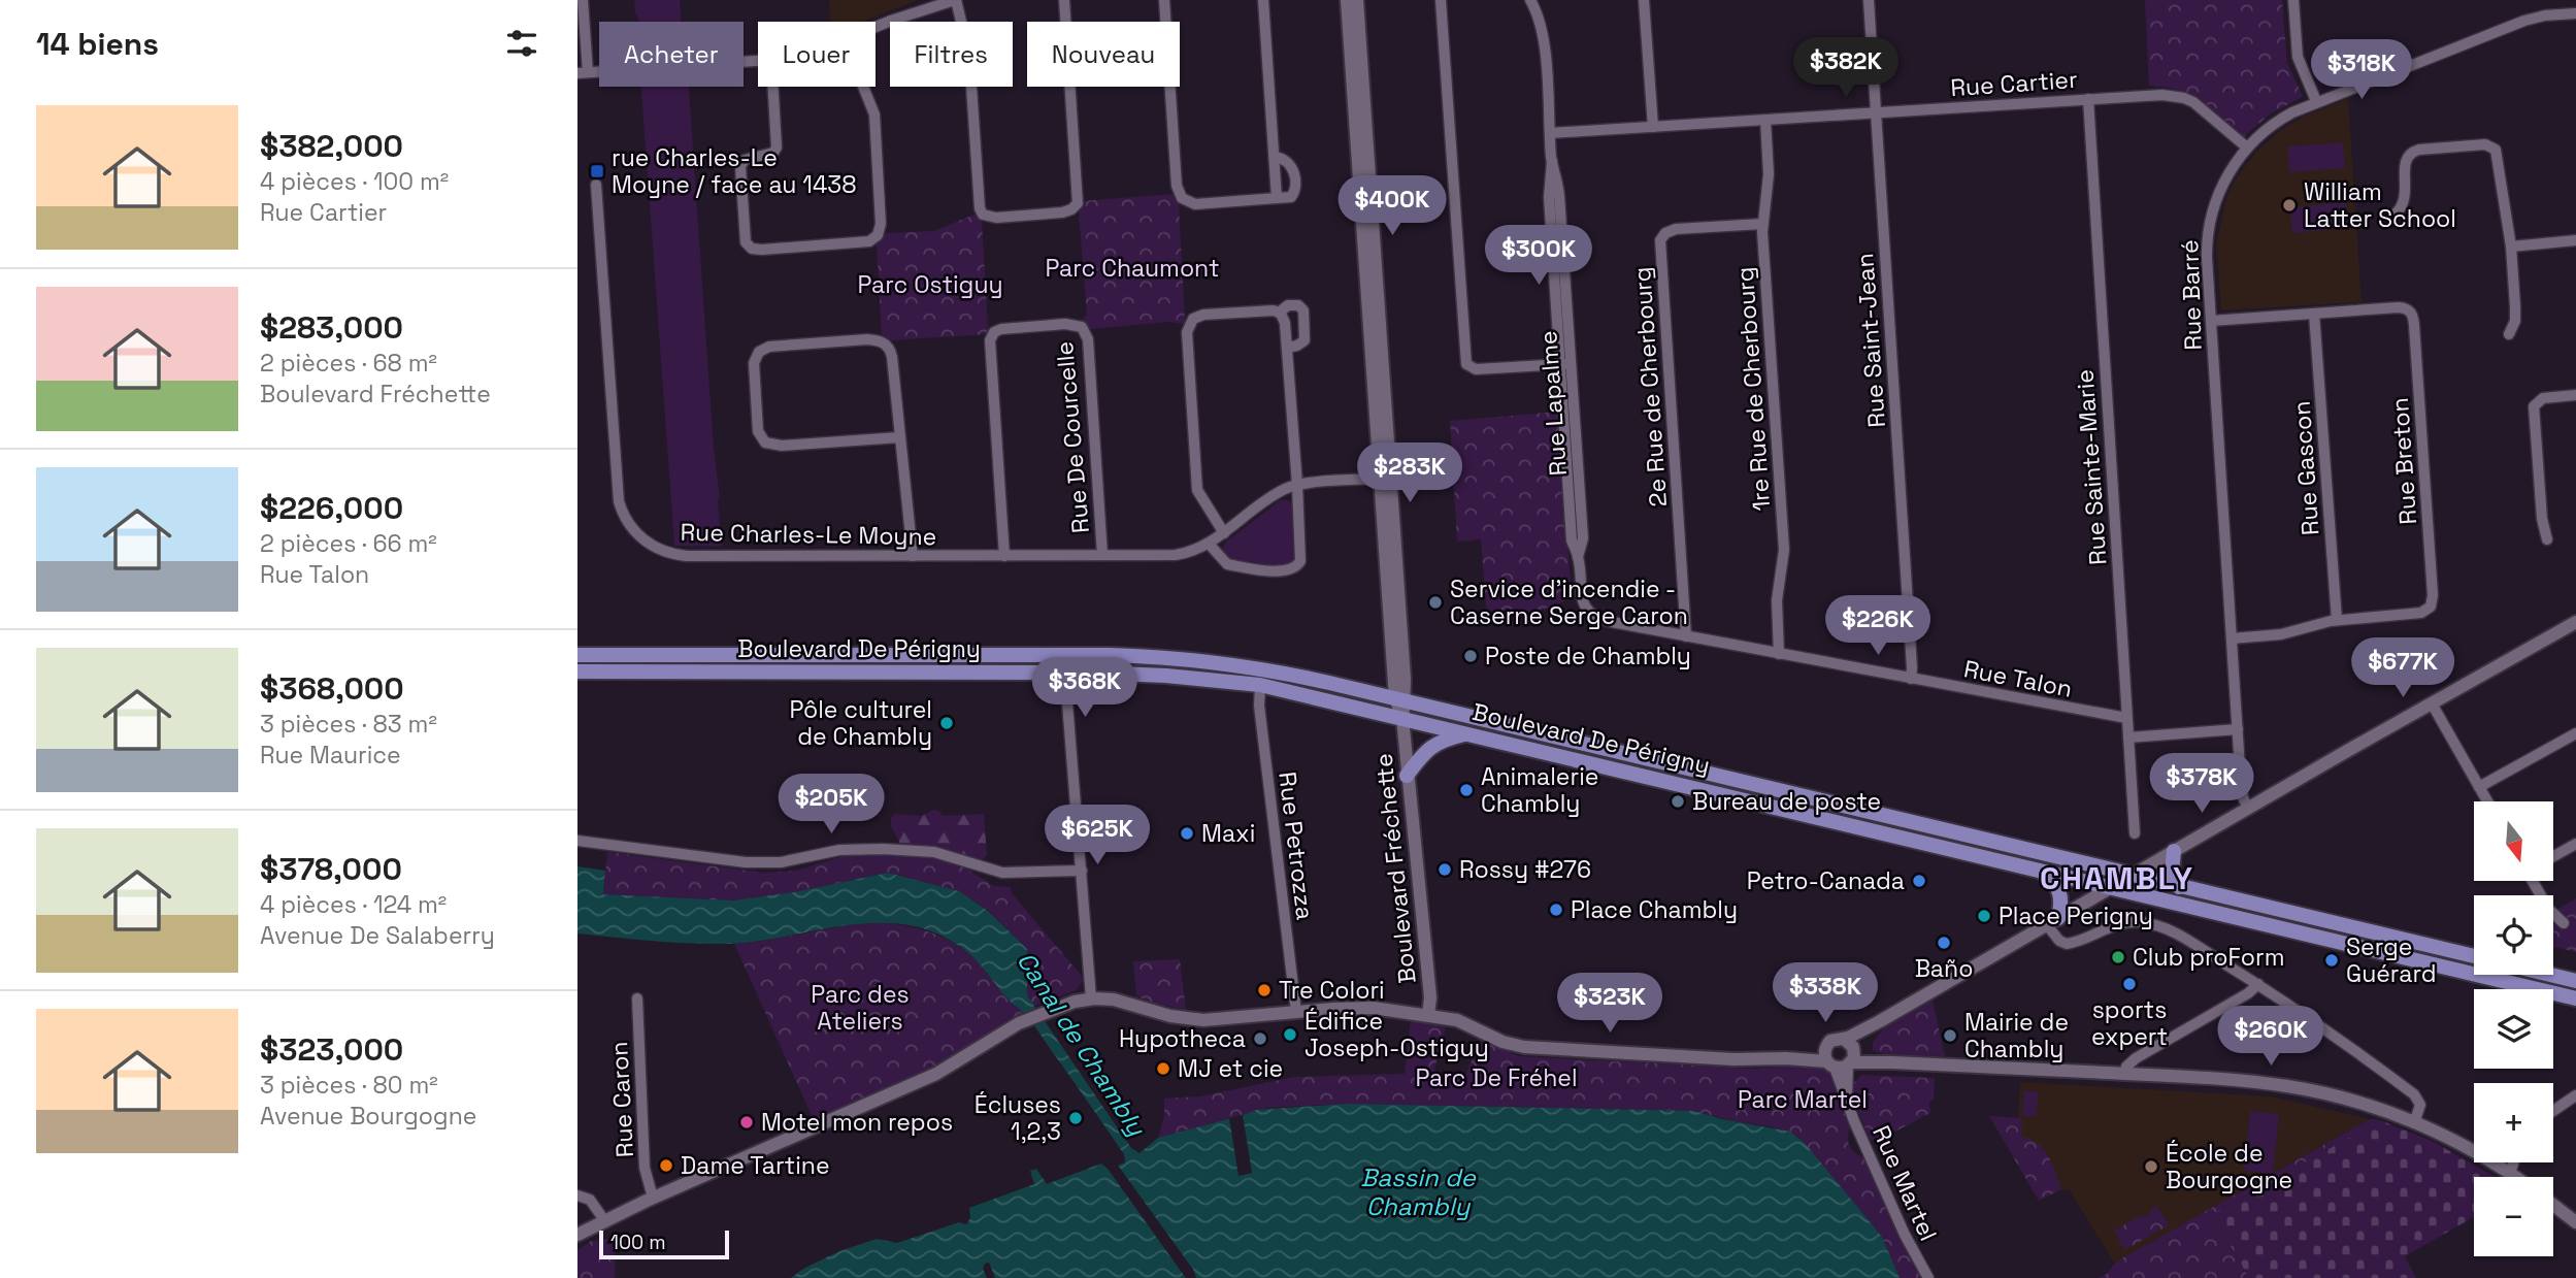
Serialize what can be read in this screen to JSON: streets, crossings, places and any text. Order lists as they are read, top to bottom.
{
  "streets": {
    "main road": ["Boulevard De Périgny"],
    "street": [
      "Rue Cartier",
      "Rue Barré",
      "Rue Saint-Jean",
      "2e Rue de Cherbourg",
      "1re Rue de Cherbourg",
      "Rue Lapalme",
      "Rue De Courcelle",
      "Rue Breton",
      "Rue Sainte-Marie",
      "Rue Gascon",
      "Rue Charles-Le Moyne",
      "Rue Talon",
      "Rue Petrozza",
      "Boulevard Fréchette",
      "Rue Caron",
      "Rue Martel"
    ]
  },
  "crossings": [
    ["Rue Cartier", "Rue Barré"],
    ["Rue Cartier", "Rue Saint-Jean"],
    ["Rue Cartier", "1re Rue de Cherbourg"],
    ["Rue Cartier", "Rue Lapalme"],
    ["Rue Cartier", "Rue Sainte-Marie"],
    ["Rue Barré", "Rue Breton"],
    ["Rue Saint-Jean", "Rue Talon"],
    ["2e Rue de Cherbourg", "1re Rue de Cherbourg"],
    ["2e Rue de Cherbourg", "Rue Talon"],
    ["1re Rue de Cherbourg", "Rue Talon"],
    ["Rue Lapalme", "Rue Talon"],
    ["Rue De Courcelle", "Rue Charles-Le Moyne"],
    ["Rue Breton", "Rue Gascon"],
    ["Rue Sainte-Marie", "Rue Talon"],
    ["Rue Charles-Le Moyne", "Boulevard Fréchette"],
    ["Boulevard De Périgny", "Rue Petrozza"],
    ["Boulevard De Périgny", "Boulevard Fréchette"]
  ],
  "districts": ["CHAMBLY"],
  "water": ["Canal de Chambly", "Bassin de Chambly"],
  "parks": [
    "Parc Chaumont",
    "Parc Ostiguy",
    "Parc des Ateliers",
    "Parc De Fréhel",
    "Parc Martel"
  ],
  "places": {
    "transit": ["rue Charles-Le Moyne / face au 1438"],
    "other": [
      "William Latter School",
      "Service d'incendie - Caserne Serge Caron",
      "Poste de Chambly",
      "Pôle culturel de Chambly",
      "Animalerie Chambly",
      "Bureau de poste",
      "Maxi",
      "Rossy #276",
      "Petro-Canada",
      "Place Chambly",
      "Place Perigny",
      "Baño",
      "Club proForm",
      "Serge Guérard",
      "sports expert",
      "Tre Colori",
      "Édifice Joseph-Ostiguy",
      "Mairie de Chambly",
      "Hypotheca",
      "MJ et cie",
      "Écluses 1,2,3",
      "Motel mon repos",
      "Dame Tartine",
      "École de Bourgogne"
    ]
  },
  "scale_bar": "100 m",
  "north": "bottom",
  "page": {
    "heading": "14 biens",
    "chip": [
      "Acheter",
      "Louer",
      "Filtres",
      "Nouveau"
    ],
    "price": [
      "$382K",
      "$318K",
      "$400K",
      "$300K",
      "$283K",
      "$226K",
      "$677K",
      "$368K",
      "$378K",
      "$205K",
      "$625K",
      "$338K",
      "$323K",
      "$260K"
    ],
    "list": [
      {
        "name": "$382,000",
        "note": "4 pièces · 100 m² · Rue Cartier"
      },
      {
        "name": "$283,000",
        "note": "2 pièces · 68 m² · Boulevard Fréchette"
      },
      {
        "name": "$226,000",
        "note": "2 pièces · 66 m² · Rue Talon"
      },
      {
        "name": "$368,000",
        "note": "3 pièces · 83 m² · Rue Maurice"
      },
      {
        "name": "$378,000",
        "note": "4 pièces · 124 m² · Avenue De Salaberry"
      },
      {
        "name": "$323,000",
        "note": "3 pièces · 80 m² · Avenue Bourgogne"
      }
    ],
    "map_buttons": ["+", "−"],
    "scale": "100 m"
  }
}
